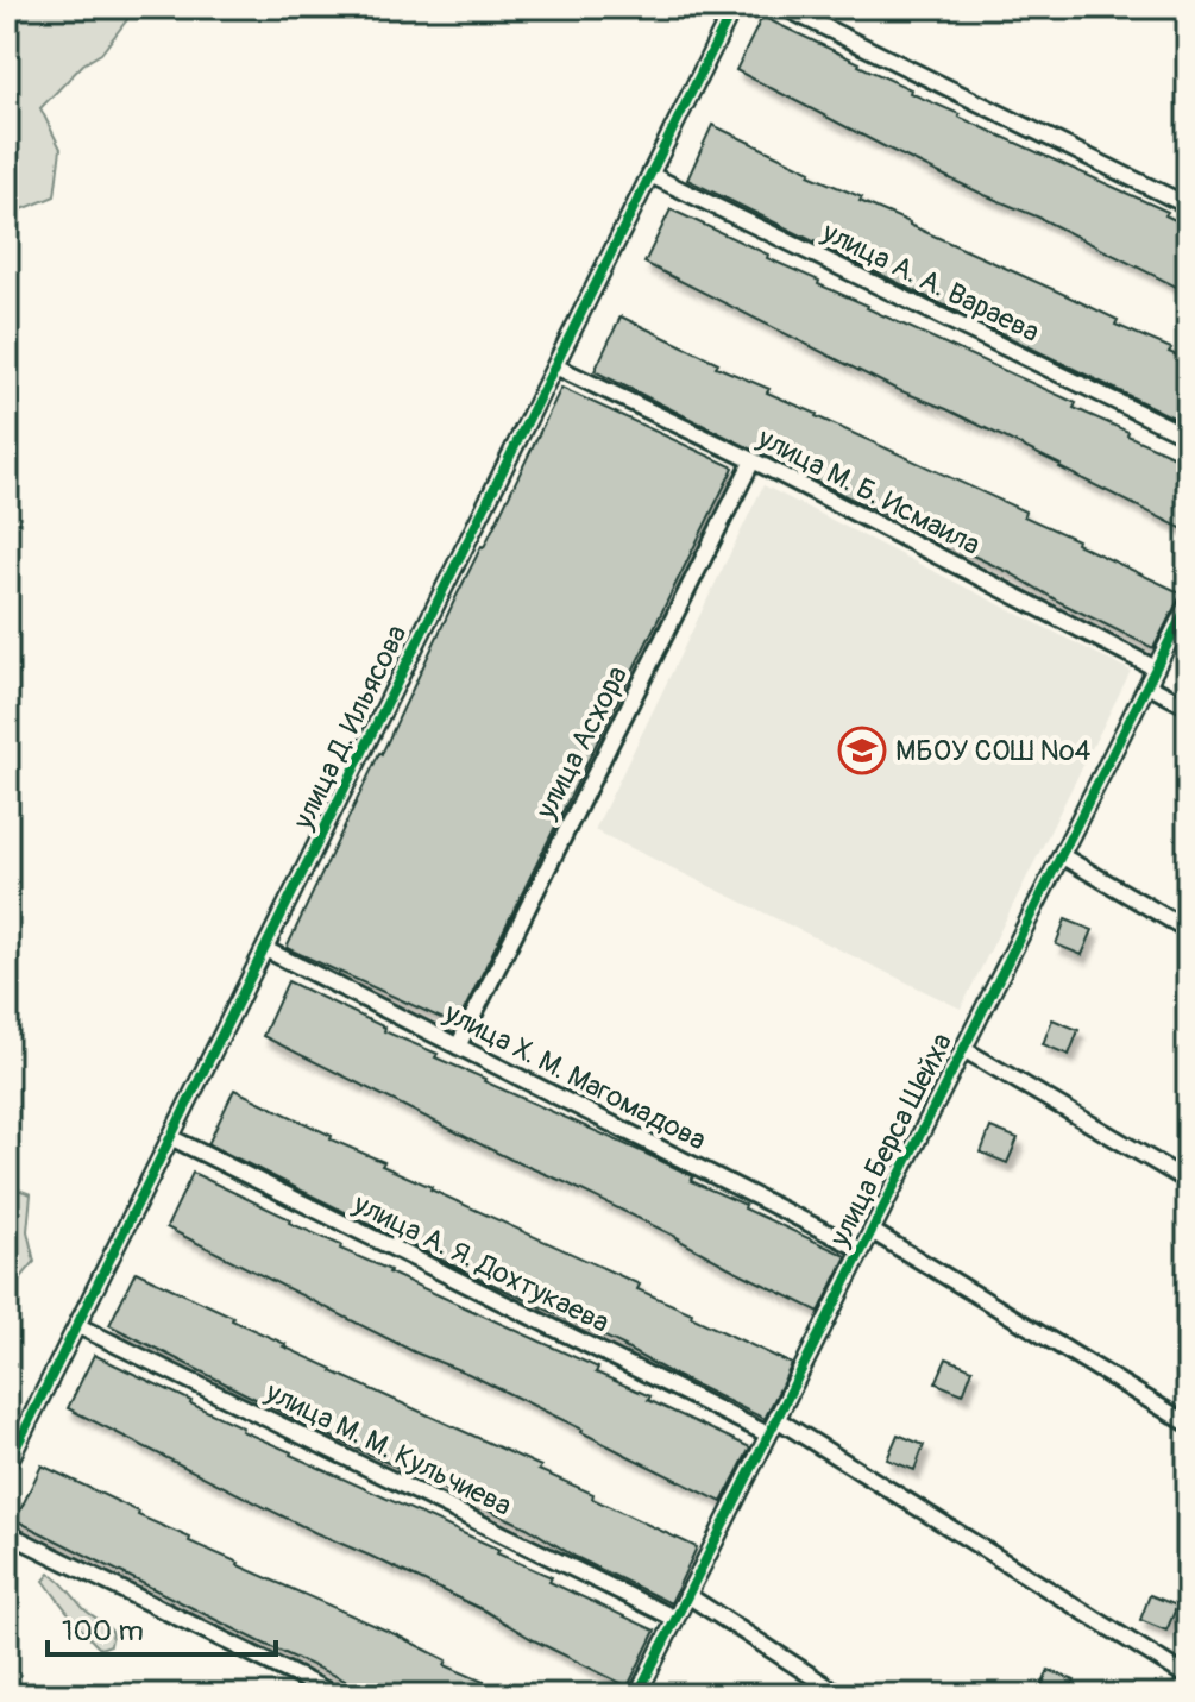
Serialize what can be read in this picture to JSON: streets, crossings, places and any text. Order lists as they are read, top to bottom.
{
  "streets": {
    "street": [
      "улица А. А. Вараева",
      "улица М. Б. Исмаила",
      "улица Д. Ильясова",
      "улица Асхора",
      "улица Х. М. Магомадова",
      "улица Берса Шейха",
      "улица А. Я. Дохтукаева",
      "улица М. М. Кульчиева"
    ]
  },
  "crossings": [
    ["улица А. А. Вараева", "улица Д. Ильясова"],
    ["улица М. Б. Исмаила", "улица Д. Ильясова"],
    ["улица М. Б. Исмаила", "улица Асхора"],
    ["улица М. Б. Исмаила", "улица Берса Шейха"],
    ["улица Д. Ильясова", "улица Х. М. Магомадова"],
    ["улица Д. Ильясова", "улица А. Я. Дохтукаева"],
    ["улица Д. Ильясова", "улица М. М. Кульчиева"],
    ["улица Асхора", "улица Х. М. Магомадова"],
    ["улица Х. М. Магомадова", "улица Берса Шейха"],
    ["улица Берса Шейха", "улица А. Я. Дохтукаева"],
    ["улица Берса Шейха", "улица М. М. Кульчиева"]
  ],
  "places": {
    "school or university": ["МБОУ СОШ №4"]
  },
  "scale_bar": "100 m"
}
